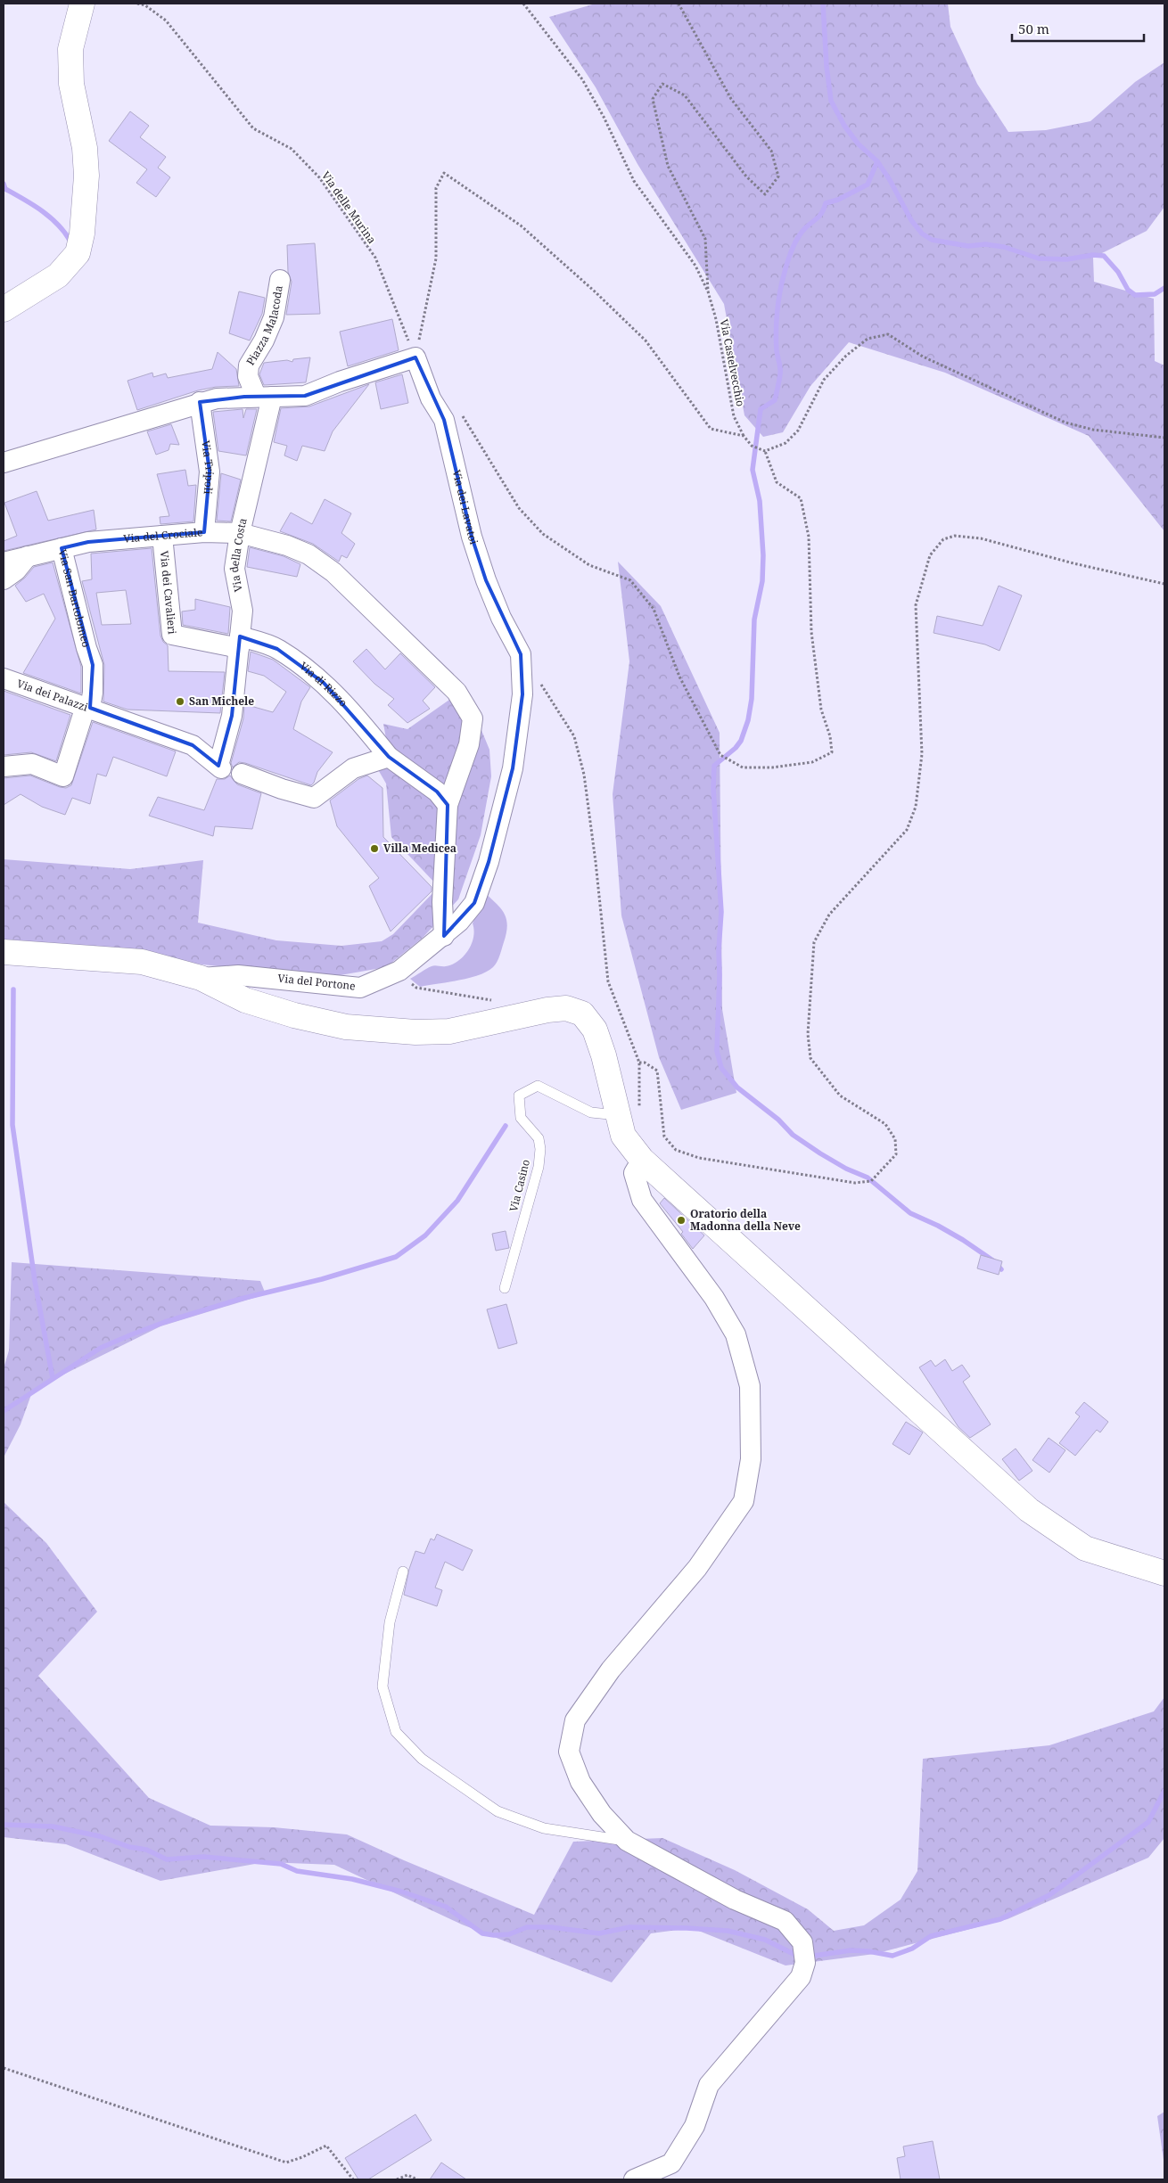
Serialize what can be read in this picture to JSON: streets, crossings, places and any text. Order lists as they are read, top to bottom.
{
  "streets": {
    "street": [
      "Piazza Malacoda",
      "Via Tripoli",
      "Via dei Lavatoi",
      "Via del Crociale",
      "Via della Costa",
      "Via dei Cavalieri",
      "Via San Bartolomeo",
      "Via di Rizzo",
      "Via dei Palazzi",
      "Via del Portone"
    ],
    "lane": ["Via Casino"],
    "path": ["Via delle Murina", "Via Castelvecchio"]
  },
  "crossings": [
    ["Via delle Murina", "Via dei Lavatoi"],
    ["Piazza Malacoda", "Via della Costa"],
    ["Via Tripoli", "Via del Crociale"],
    ["Via dei Lavatoi", "Via del Portone"],
    ["Via del Crociale", "Via della Costa"],
    ["Via del Crociale", "Via dei Cavalieri"],
    ["Via del Crociale", "Via San Bartolomeo"],
    ["Via del Crociale", "Via del Portone"],
    ["Via della Costa", "Via dei Cavalieri"],
    ["Via della Costa", "Via di Rizzo"],
    ["Via della Costa", "Via dei Palazzi"],
    ["Via dei Cavalieri", "Via di Rizzo"],
    ["Via San Bartolomeo", "Via dei Palazzi"]
  ],
  "places": ["San Michele", "Villa Medicea", "Oratorio della Madonna della Neve"],
  "scale_bar": "50 m"
}
